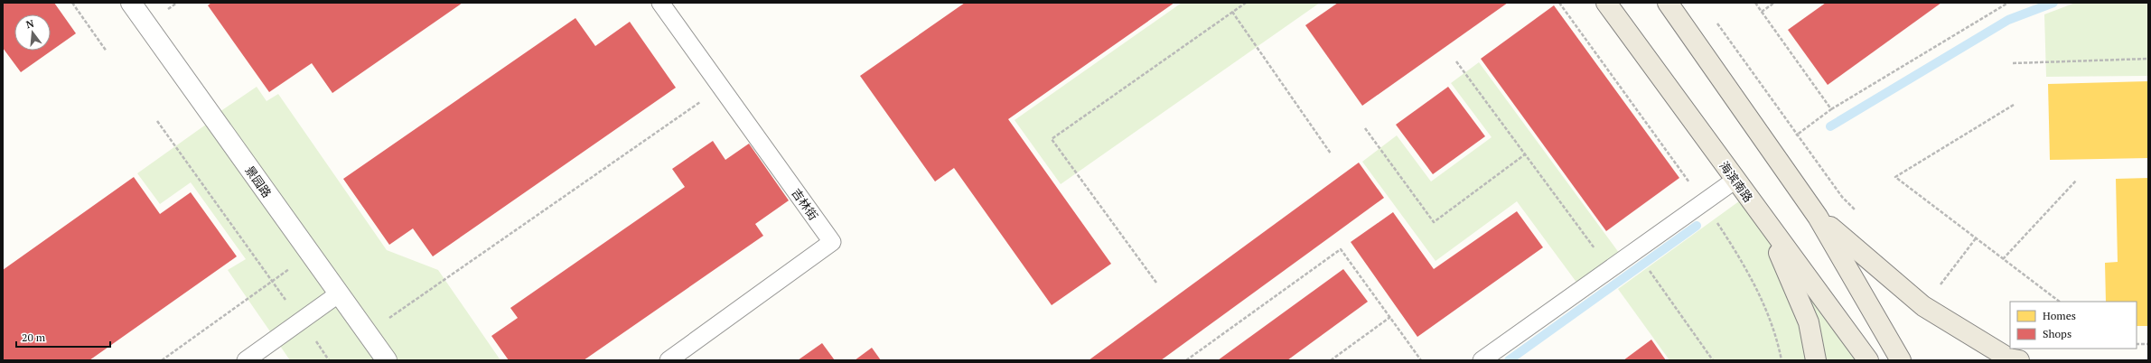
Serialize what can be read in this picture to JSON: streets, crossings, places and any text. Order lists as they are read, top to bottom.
{
  "streets": {
    "main road": ["海滨南路"],
    "street": ["景园路"],
    "lane": ["吉林街"]
  },
  "legend": ["Homes", "Shops"],
  "scale_bar": "20 m",
  "north": "top"
}
